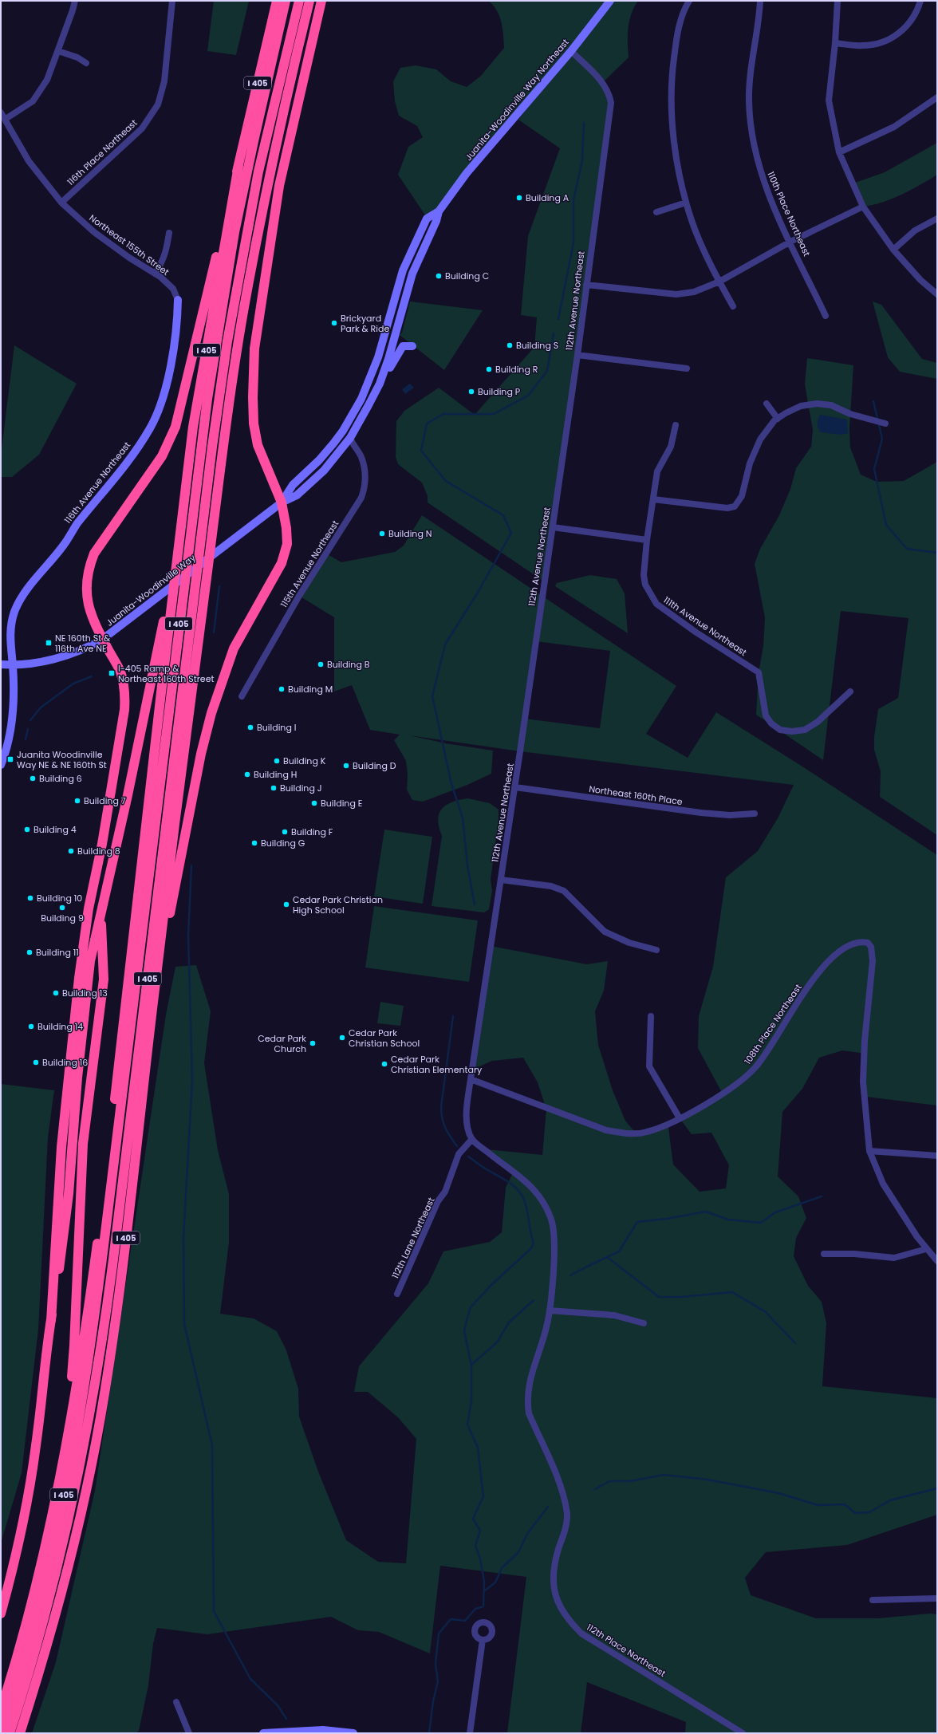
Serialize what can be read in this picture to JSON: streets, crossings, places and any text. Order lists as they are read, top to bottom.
{
  "streets": {
    "highway": ["I 405"],
    "main road": ["Juanita-Woodinville Way Northeast", "116th Avenue Northeast", "Juanita-Woodinville Way"],
    "street": [
      "116th Place Northeast",
      "110th Place Northeast",
      "Northeast 155th Street",
      "112th Avenue Northeast",
      "115th Avenue Northeast",
      "111th Avenue Northeast",
      "Northeast 160th Place",
      "108th Place Northeast",
      "112th Lane Northeast",
      "112th Place Northeast"
    ]
  },
  "crossings": [
    ["Juanita-Woodinville Way Northeast", "112th Avenue Northeast"],
    ["Juanita-Woodinville Way Northeast", "115th Avenue Northeast"],
    ["Juanita-Woodinville Way Northeast", "Juanita-Woodinville Way"],
    ["116th Place Northeast", "Northeast 155th Street"],
    ["Northeast 155th Street", "116th Avenue Northeast"],
    ["112th Avenue Northeast", "Northeast 160th Place"],
    ["112th Avenue Northeast", "108th Place Northeast"],
    ["116th Avenue Northeast", "Juanita-Woodinville Way"],
    ["112th Lane Northeast", "112th Place Northeast"]
  ],
  "places": {
    "other": [
      "Building A",
      "Building C",
      "Brickyard Park & Ride",
      "Building S",
      "Building R",
      "Building P",
      "Building N",
      "Building B",
      "Building M",
      "Building I",
      "Building K",
      "Building D",
      "Building H",
      "Building 6",
      "Building J",
      "Building 7",
      "Building E",
      "Building 4",
      "Building F",
      "Building G",
      "Building 8",
      "Building 10",
      "Cedar Park Christian High School",
      "Building 9",
      "Building 11",
      "Building 13",
      "Building 14",
      "Cedar Park Christian School",
      "Cedar Park Church",
      "Building 16",
      "Cedar Park Christian Elementary"
    ],
    "transit": ["NE 160th St & 116th Ave NE", "I-405 Ramp & Northeast 160th Street", "Juanita Woodinville Way NE & NE 160th St"]
  }
}
